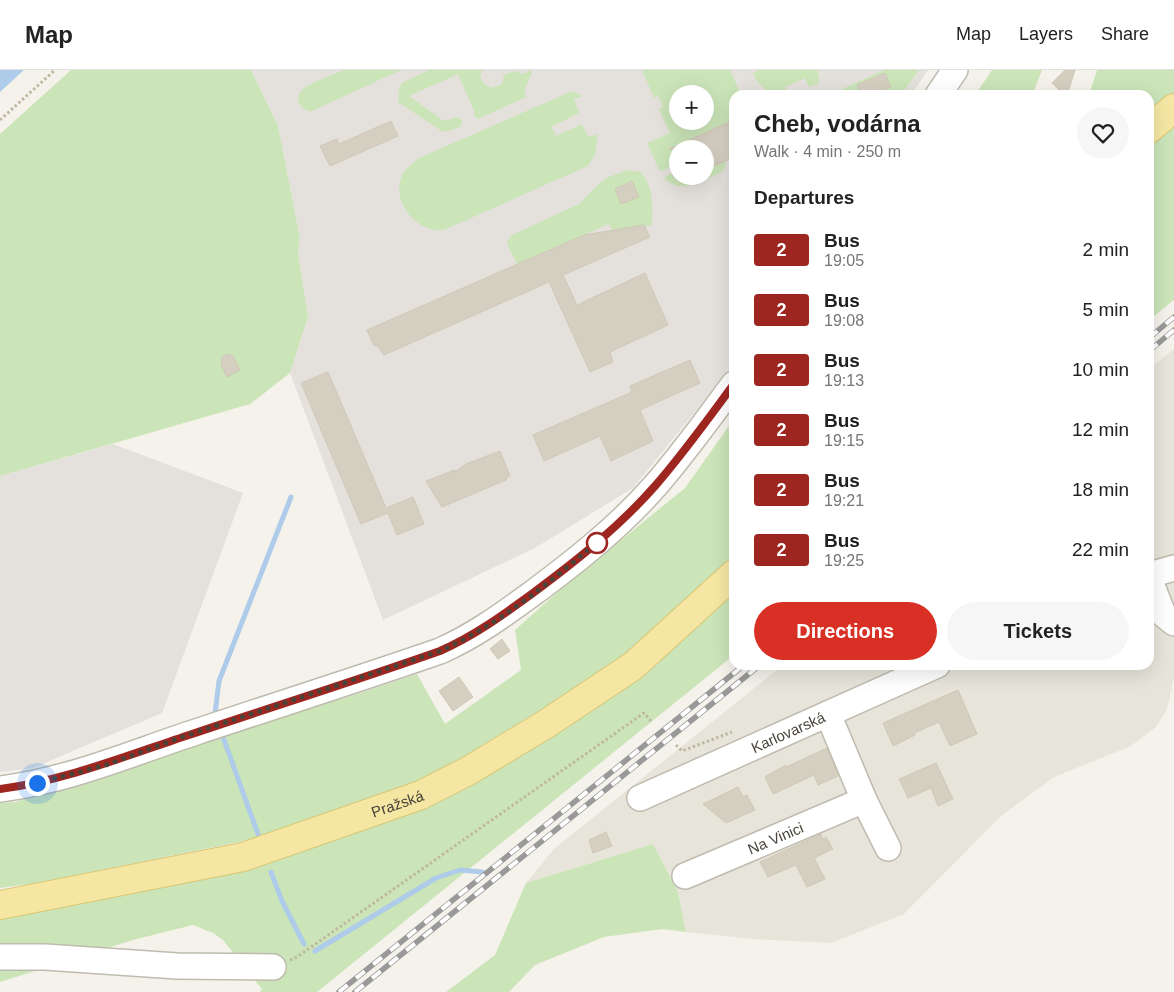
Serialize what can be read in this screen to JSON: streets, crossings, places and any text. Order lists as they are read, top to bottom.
{
  "streets": {
    "main road": ["Pražská"],
    "street": ["Karlovarská", "Na Vinici"]
  },
  "lines": ["bus line 2"],
  "page": {
    "header": "Map",
    "nav": ["Map", "Layers", "Share"],
    "map_buttons": ["+", "−"],
    "heading": [
      ["Cheb, vodárna", "Walk · 4 min · 250 m"],
      "Departures"
    ],
    "list": [
      {
        "mark": "2",
        "name": "Bus",
        "note": "19:05",
        "value": "2 min"
      },
      {
        "mark": "2",
        "name": "Bus",
        "note": "19:08",
        "value": "5 min"
      },
      {
        "mark": "2",
        "name": "Bus",
        "note": "19:13",
        "value": "10 min"
      },
      {
        "mark": "2",
        "name": "Bus",
        "note": "19:15",
        "value": "12 min"
      },
      {
        "mark": "2",
        "name": "Bus",
        "note": "19:21",
        "value": "18 min"
      },
      {
        "mark": "2",
        "name": "Bus",
        "note": "19:25",
        "value": "22 min"
      }
    ],
    "buttons": ["Directions", "Tickets"]
  }
}
